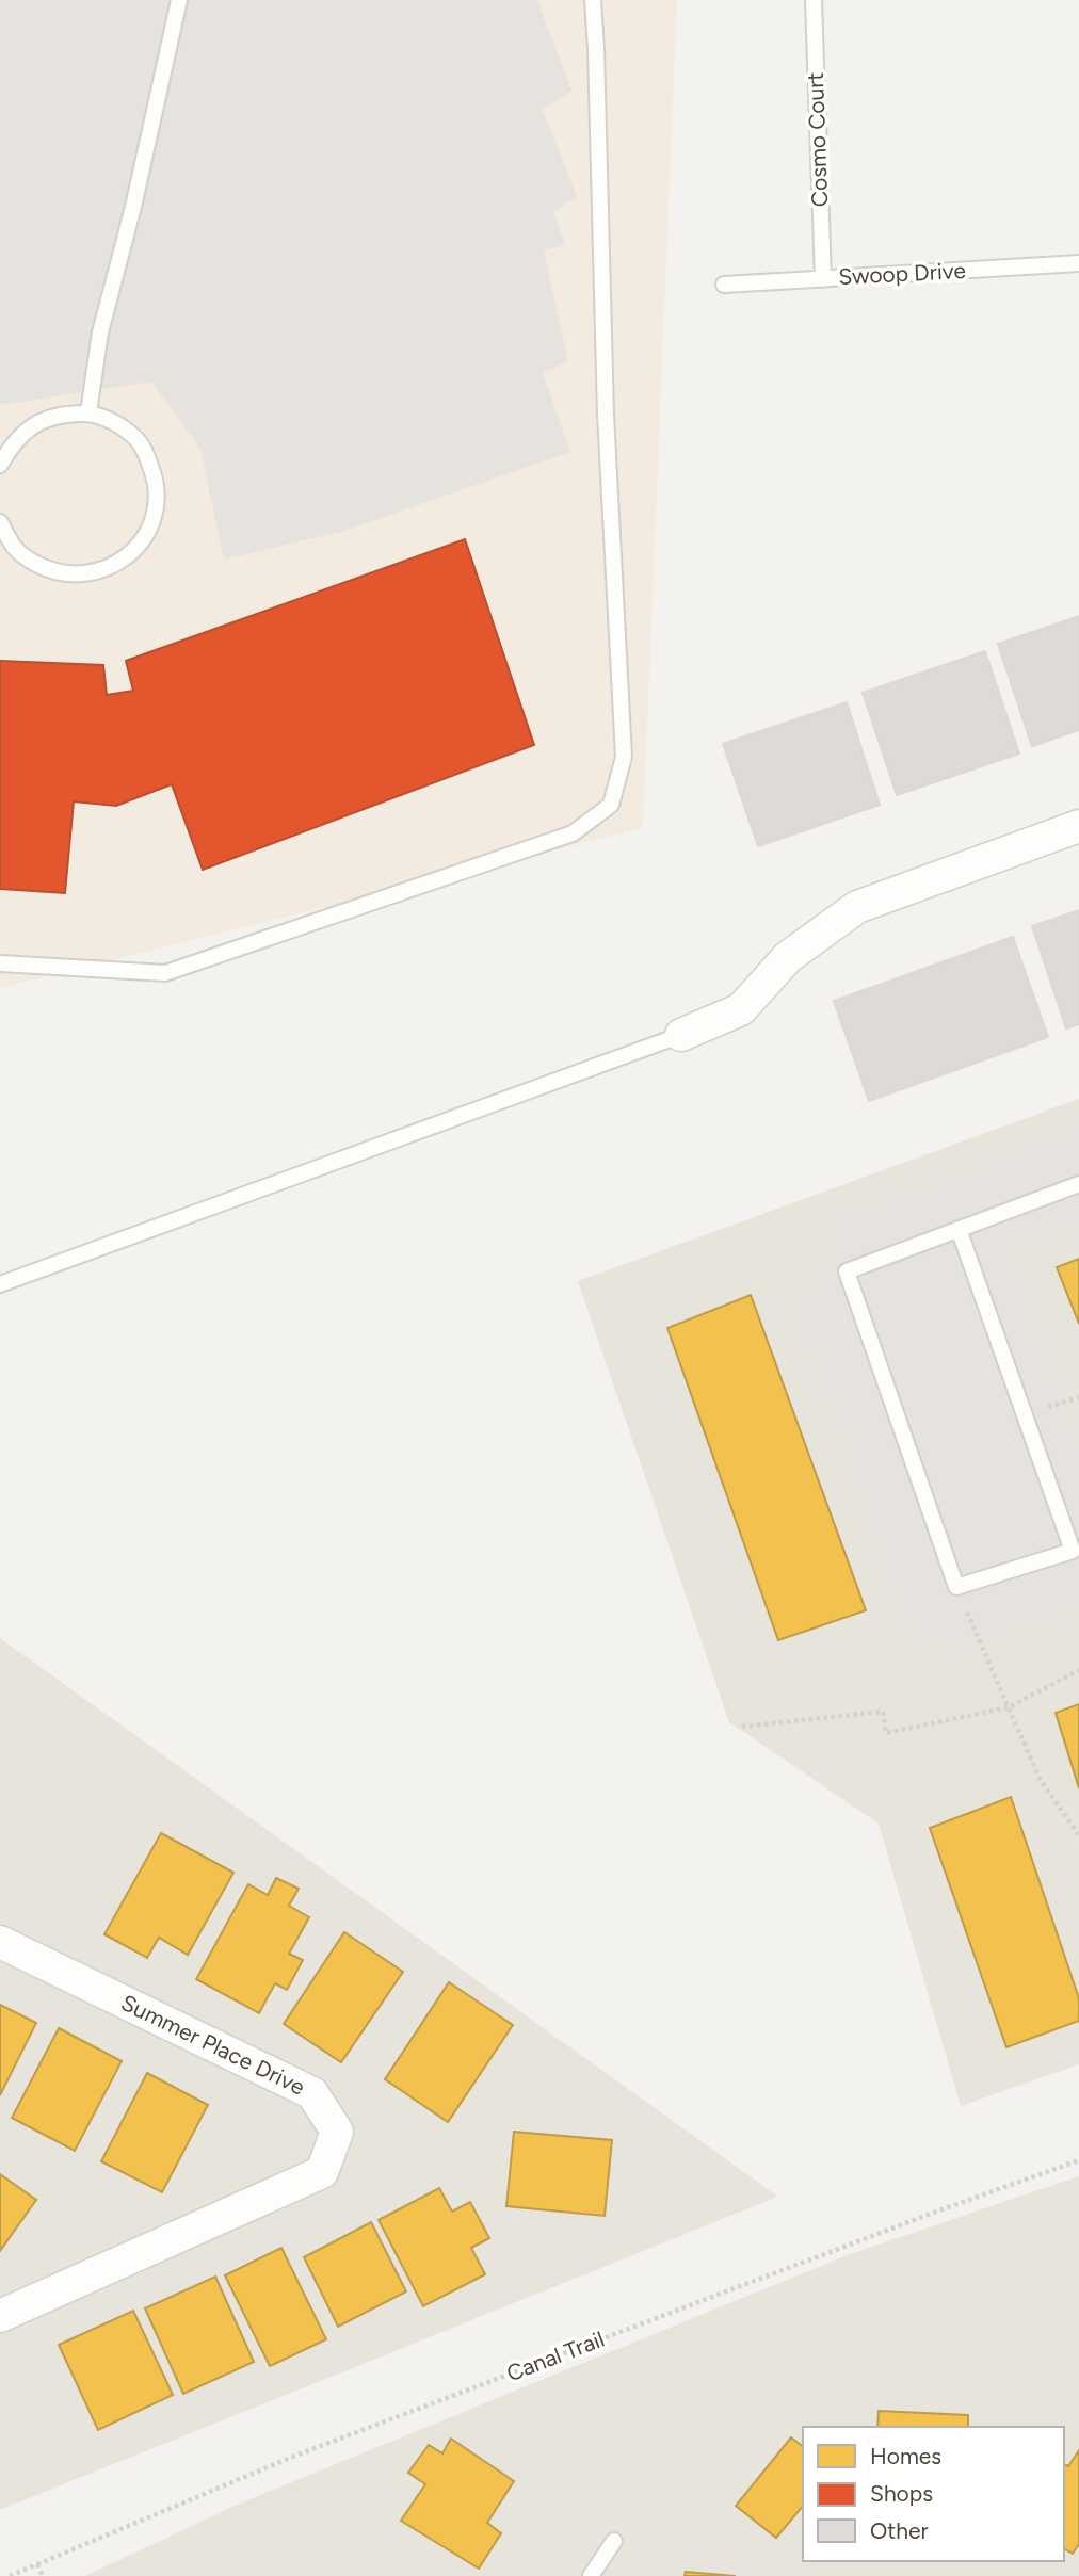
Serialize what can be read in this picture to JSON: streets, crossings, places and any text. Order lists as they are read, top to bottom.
{
  "streets": {
    "street": ["Summer Place Drive"],
    "lane": ["Cosmo Court", "Swoop Drive"],
    "path": ["Canal Trail"]
  },
  "crossings": [
    ["Cosmo Court", "Swoop Drive"]
  ],
  "legend": ["Homes", "Shops", "Other"]
}
